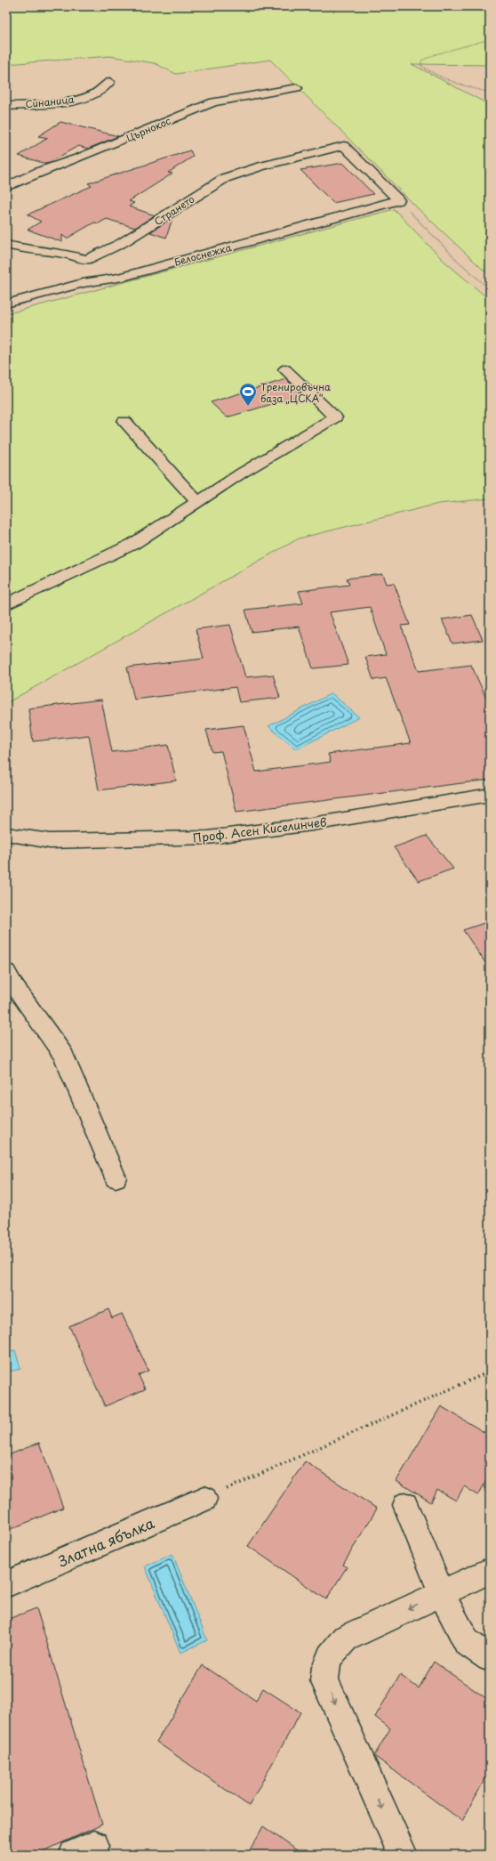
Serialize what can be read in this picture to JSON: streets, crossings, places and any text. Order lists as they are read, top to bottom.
{
  "streets": {
    "street": [
      "Синаница",
      "Църнокос",
      "Странето",
      "Белоснежка",
      "Проф. Асен Киселинчев",
      "Златна ябълка"
    ]
  },
  "crossings": [
    ["Странето", "Белоснежка"]
  ],
  "places": {
    "sports": ["Тренировъчна база „ЦСКА“"]
  }
}
